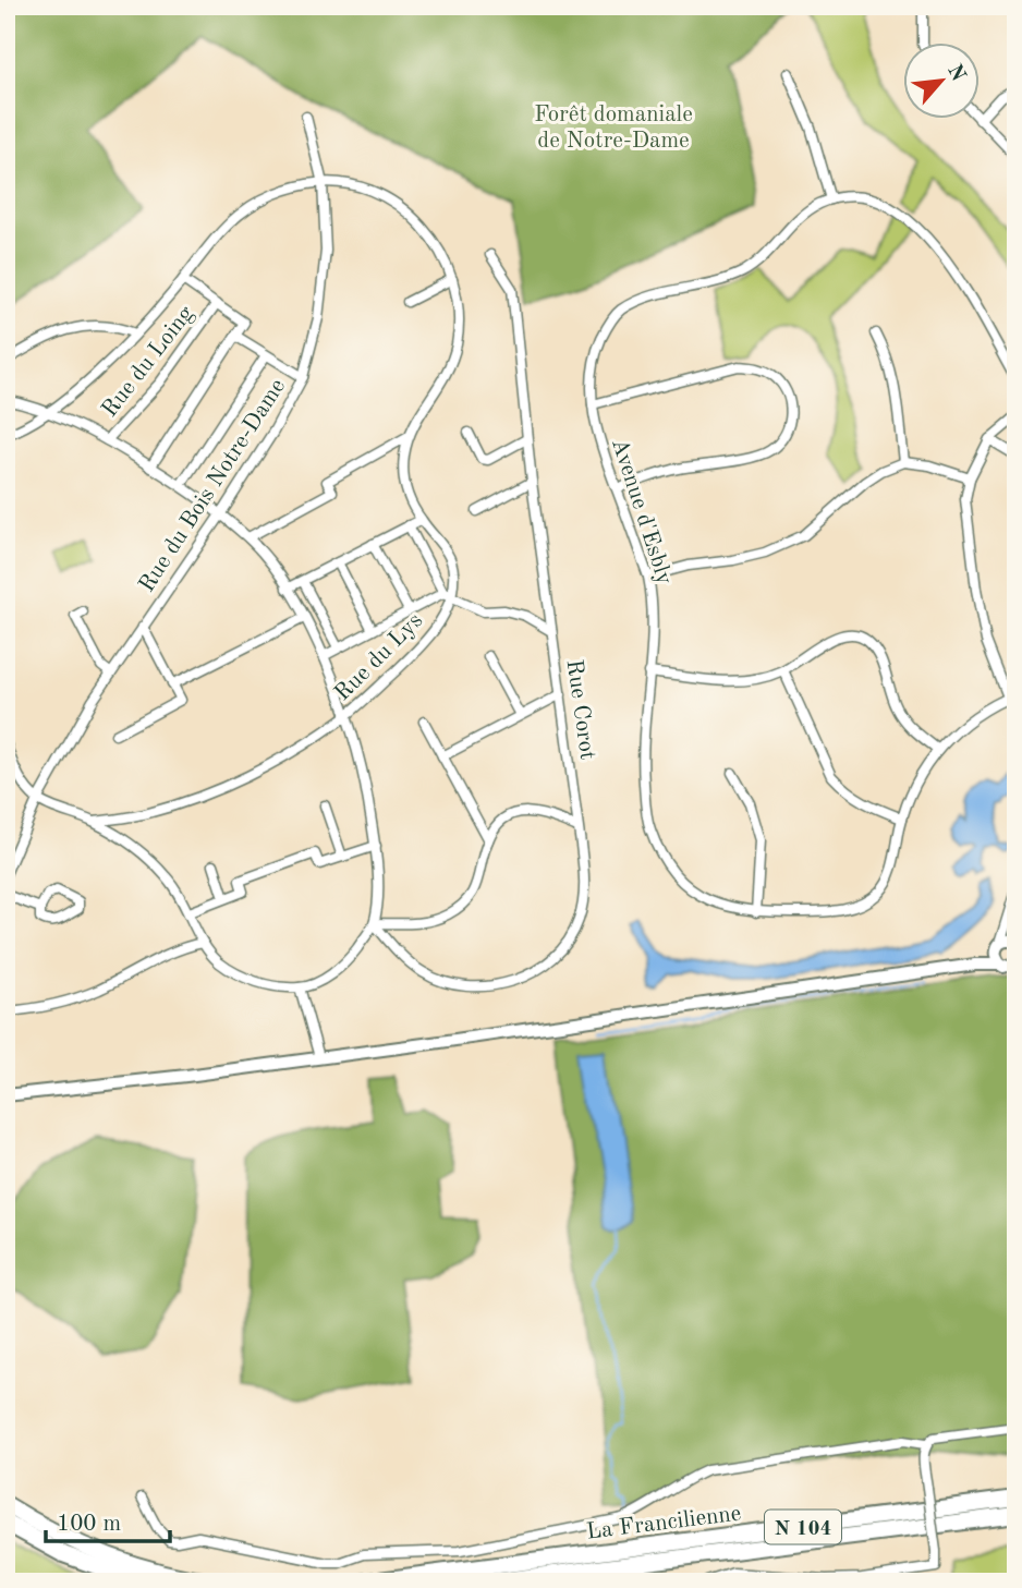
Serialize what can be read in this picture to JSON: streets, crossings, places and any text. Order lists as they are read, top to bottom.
{
  "streets": {
    "highway": ["La Francilienne", "N 104"],
    "street": [
      "Rue du Loing",
      "Rue du Bois Notre-Dame",
      "Avenue d'Esbly",
      "Rue du Lys",
      "Rue Corot"
    ]
  },
  "crossings": [
    ["Rue du Bois Notre-Dame", "Rue du Lys"]
  ],
  "parks": ["Forêt domaniale de Notre-Dame"],
  "scale_bar": "100 m",
  "north": "top right"
}
